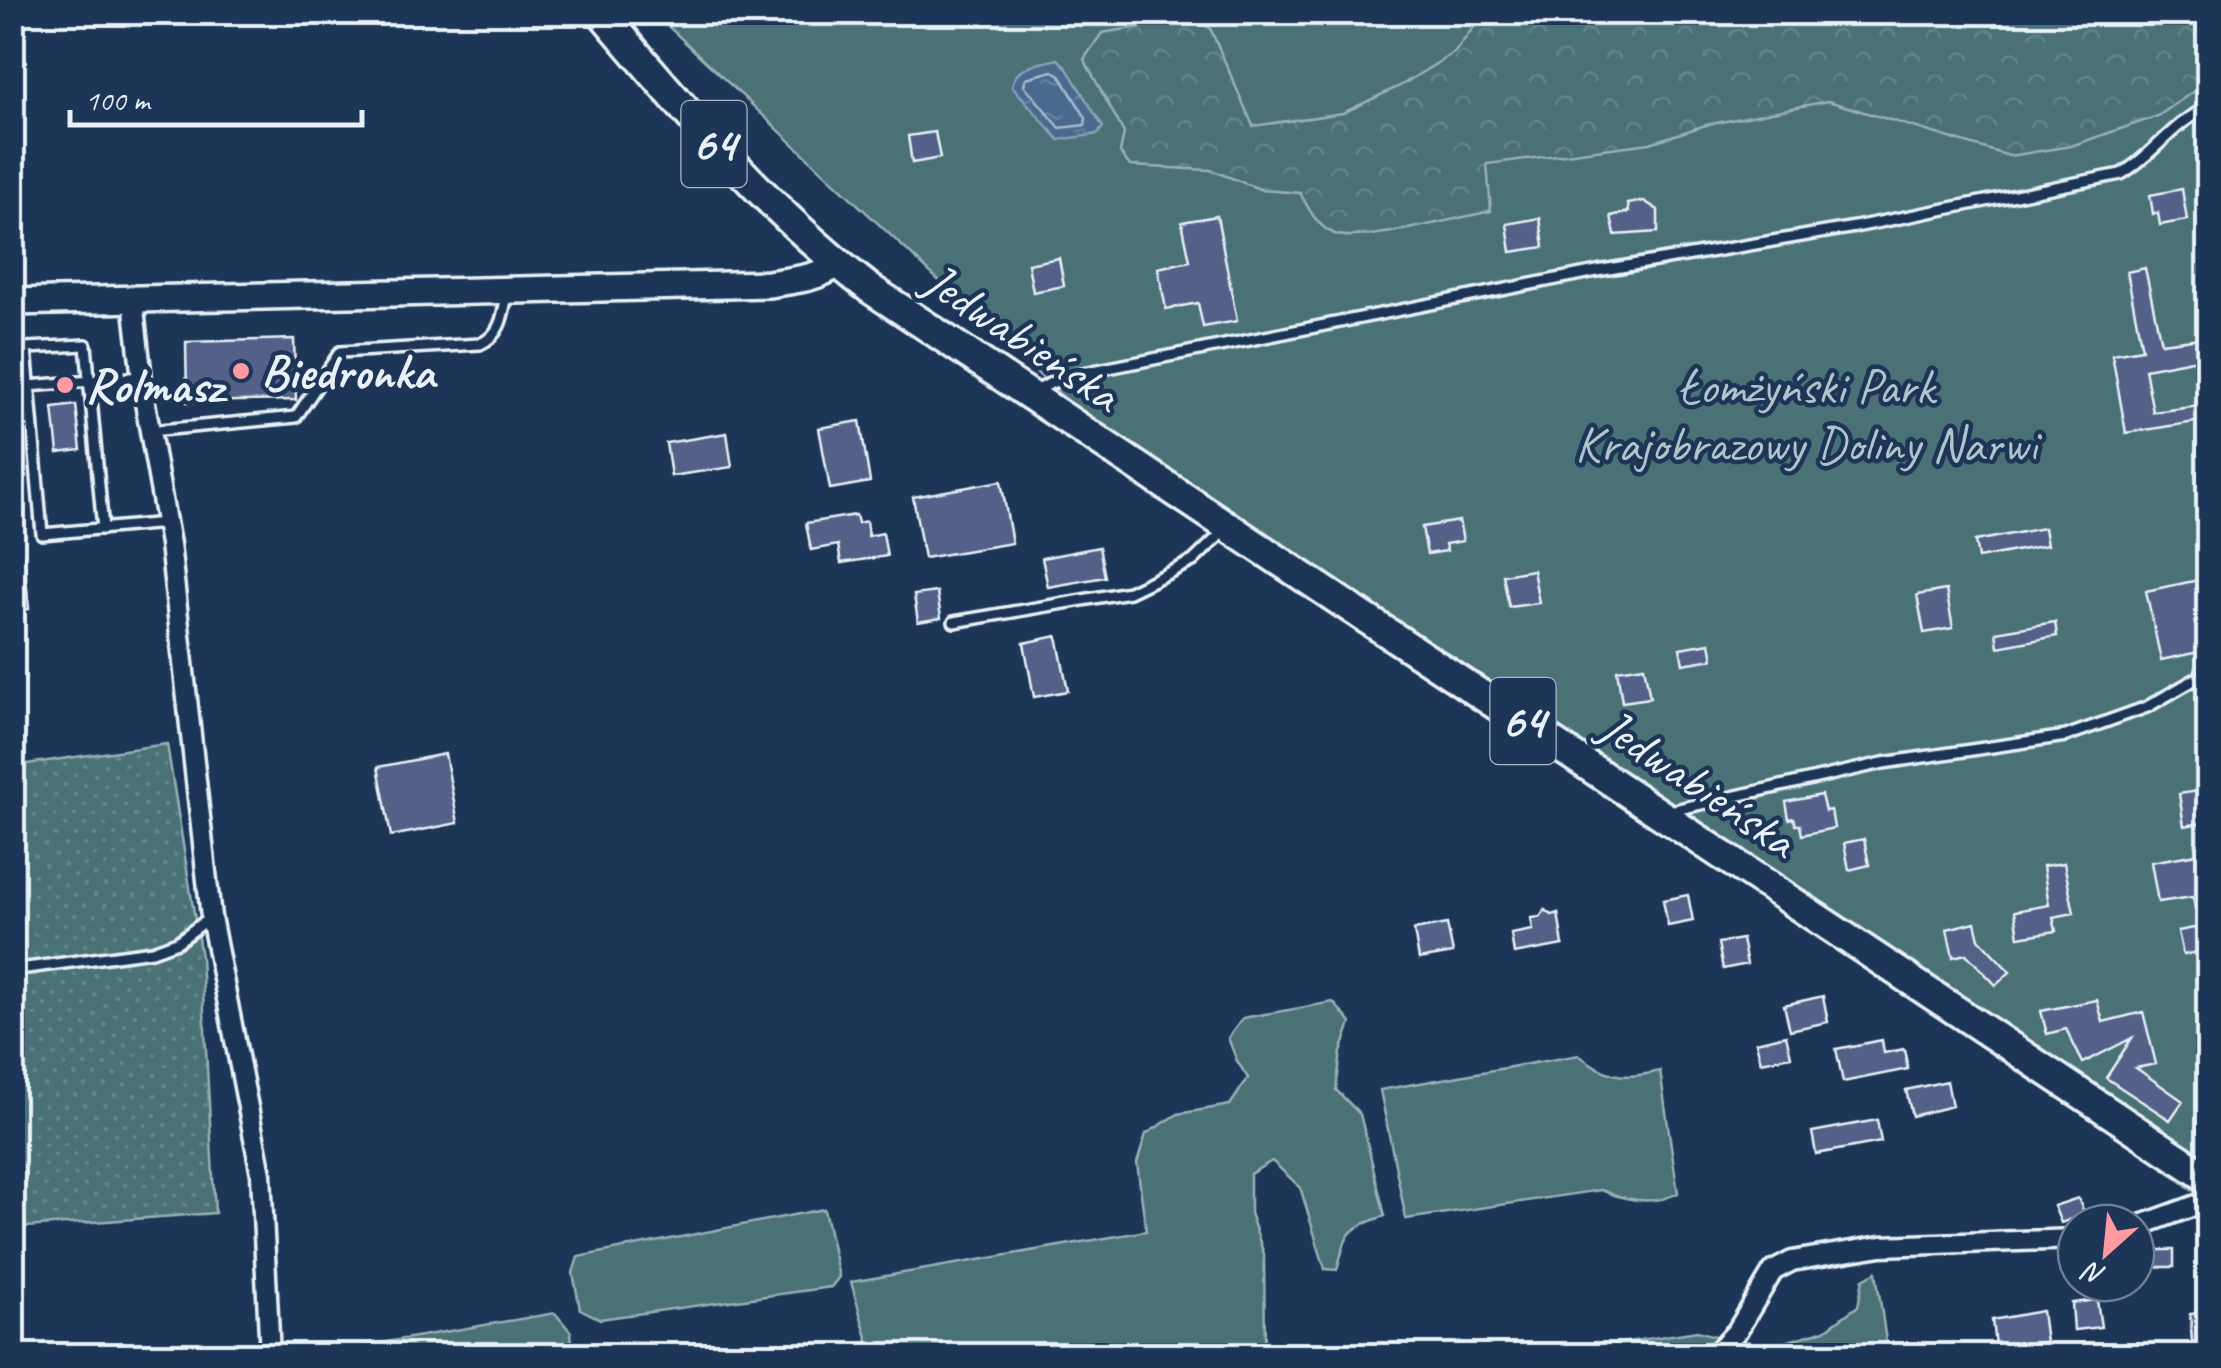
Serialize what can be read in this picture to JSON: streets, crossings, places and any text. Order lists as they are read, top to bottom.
{
  "streets": {
    "main road": ["64", "Jedwabieńska"]
  },
  "crossings": [
    ["64", "Jedwabieńska"]
  ],
  "parks": ["Łomżyński Park Krajobrazowy Doliny Narwi"],
  "places": ["Biedronka", "Rolmasz"],
  "scale_bar": "100 m",
  "north": "bottom left"
}
